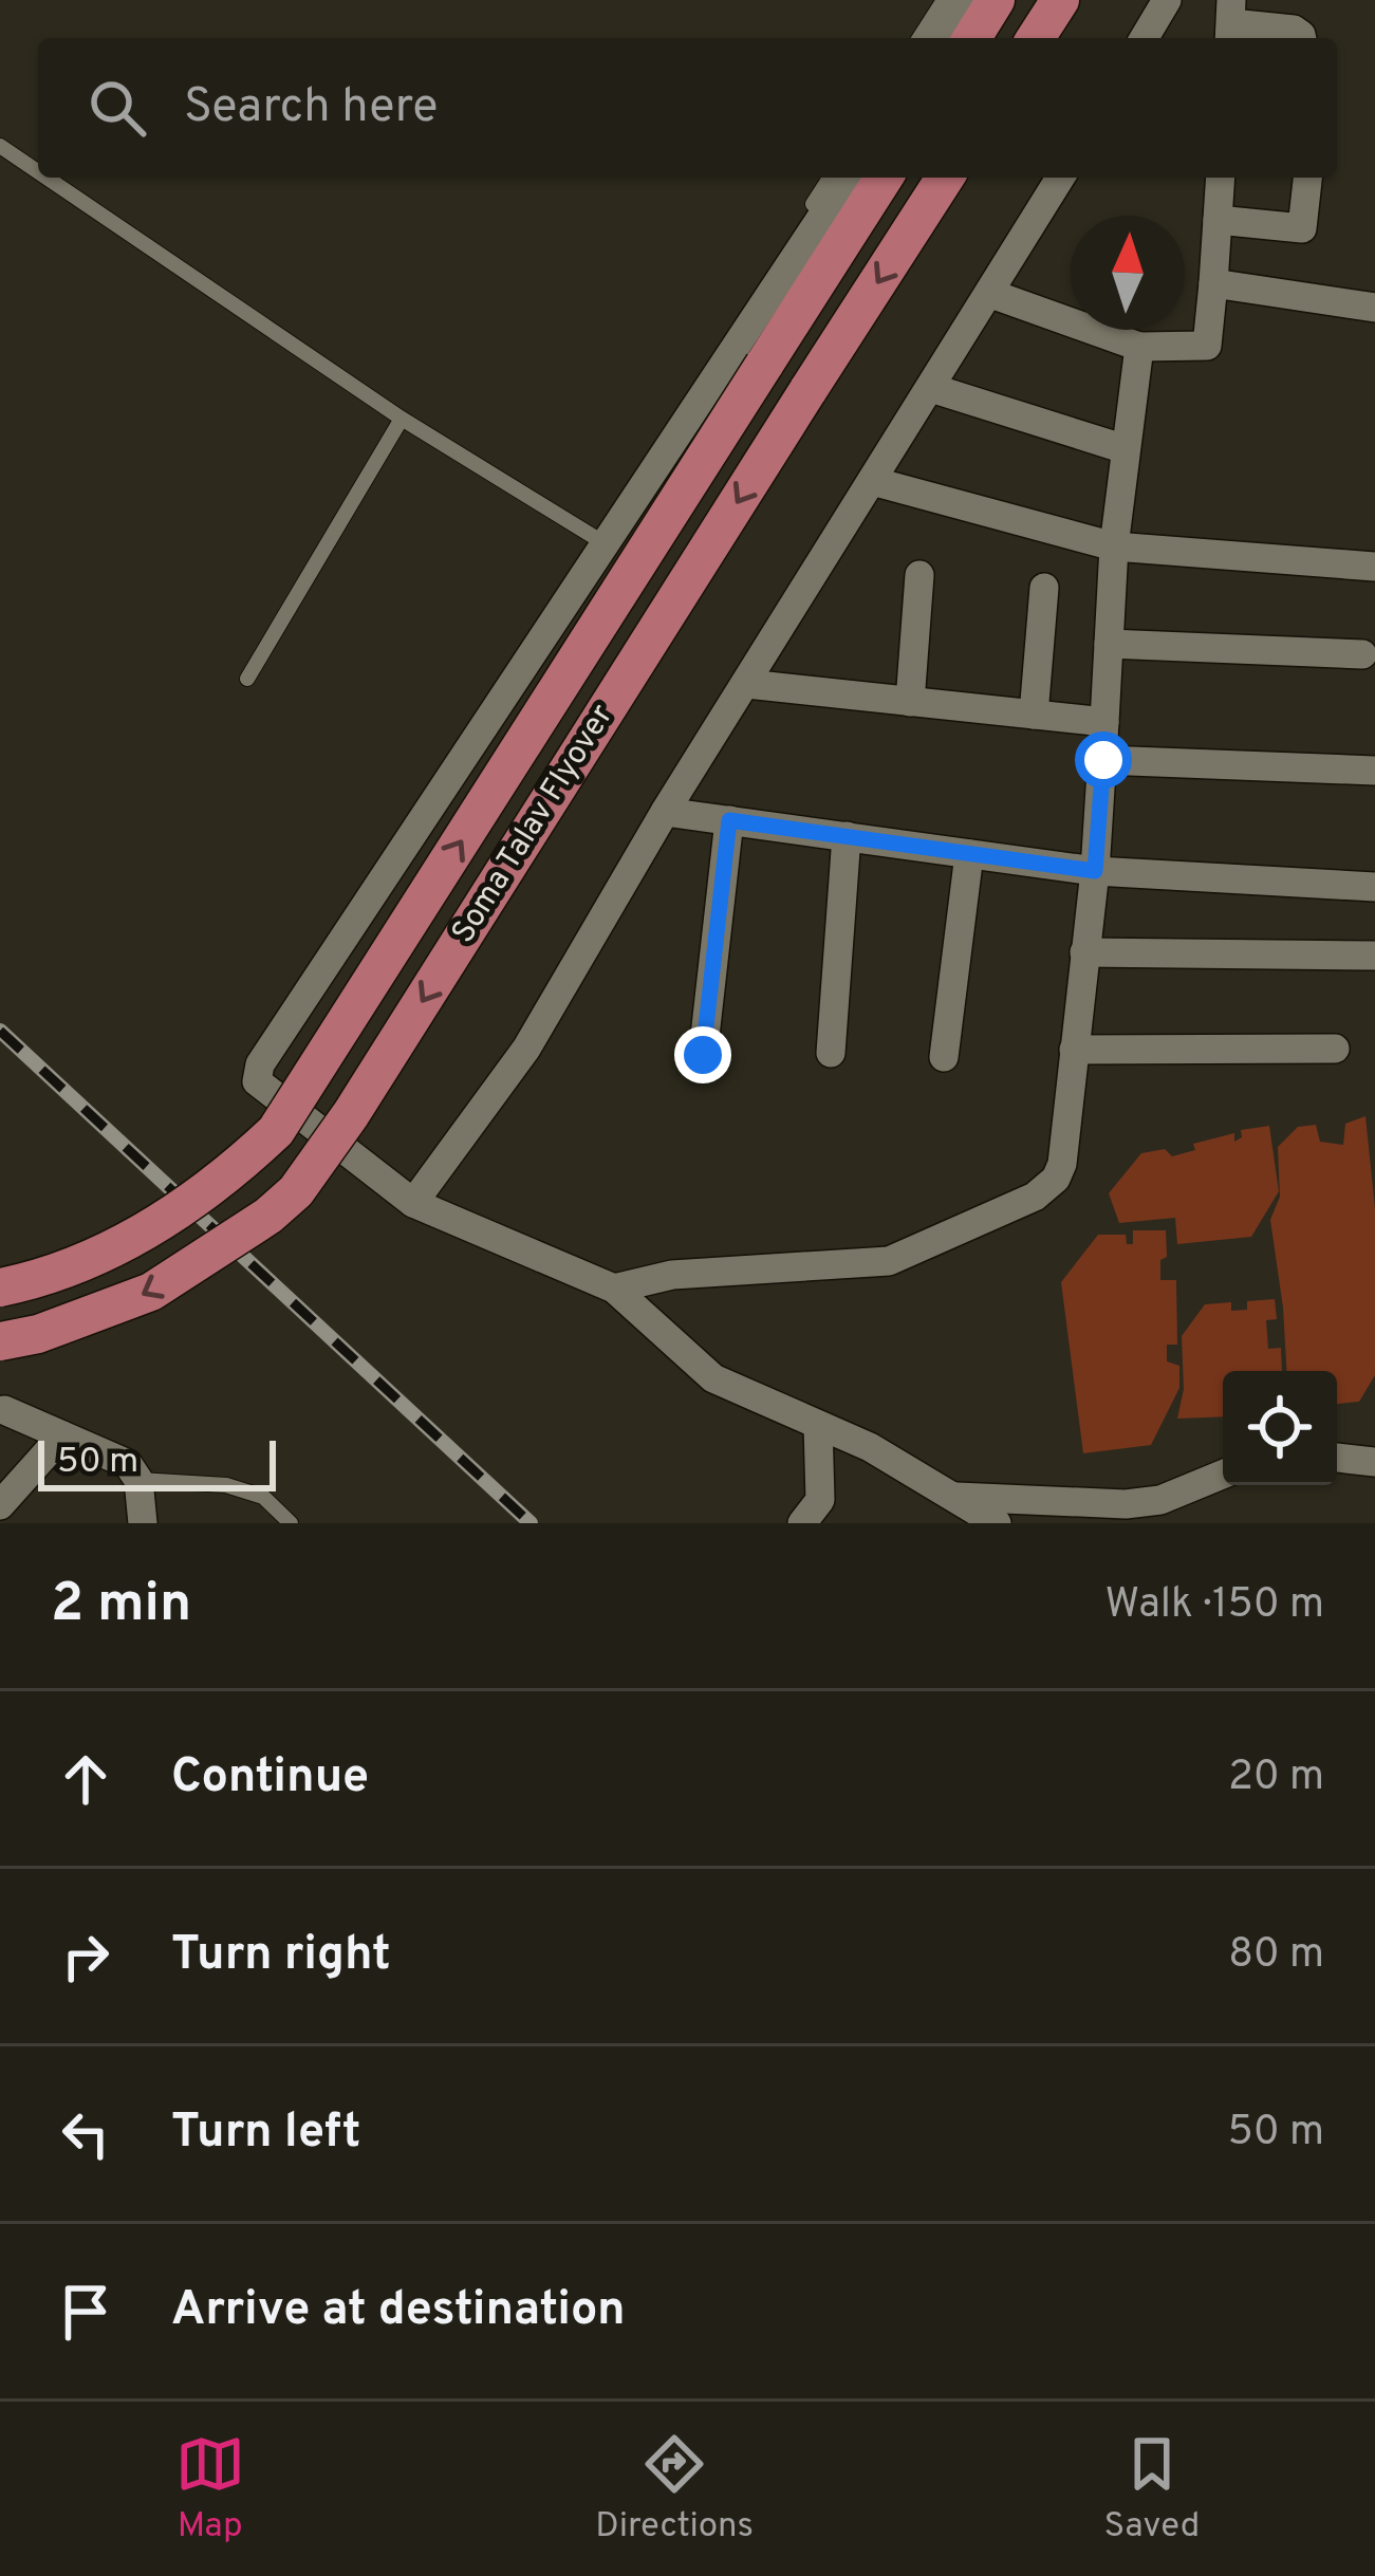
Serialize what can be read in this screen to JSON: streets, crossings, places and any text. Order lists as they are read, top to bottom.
{
  "streets": {
    "main road": ["Soma Talav Flyover"]
  },
  "scale_bar": "50 m",
  "north": "top",
  "page": {
    "search": "Search here",
    "scale": "50 m",
    "heading": ["2 min", "Walk · 150 m"],
    "list": [
      ["Continue", "20 m"],
      ["Turn right", "80 m"],
      ["Turn left", "50 m"],
      "Arrive at destination"
    ],
    "nav": ["Map", "Directions", "Saved"]
  }
}
